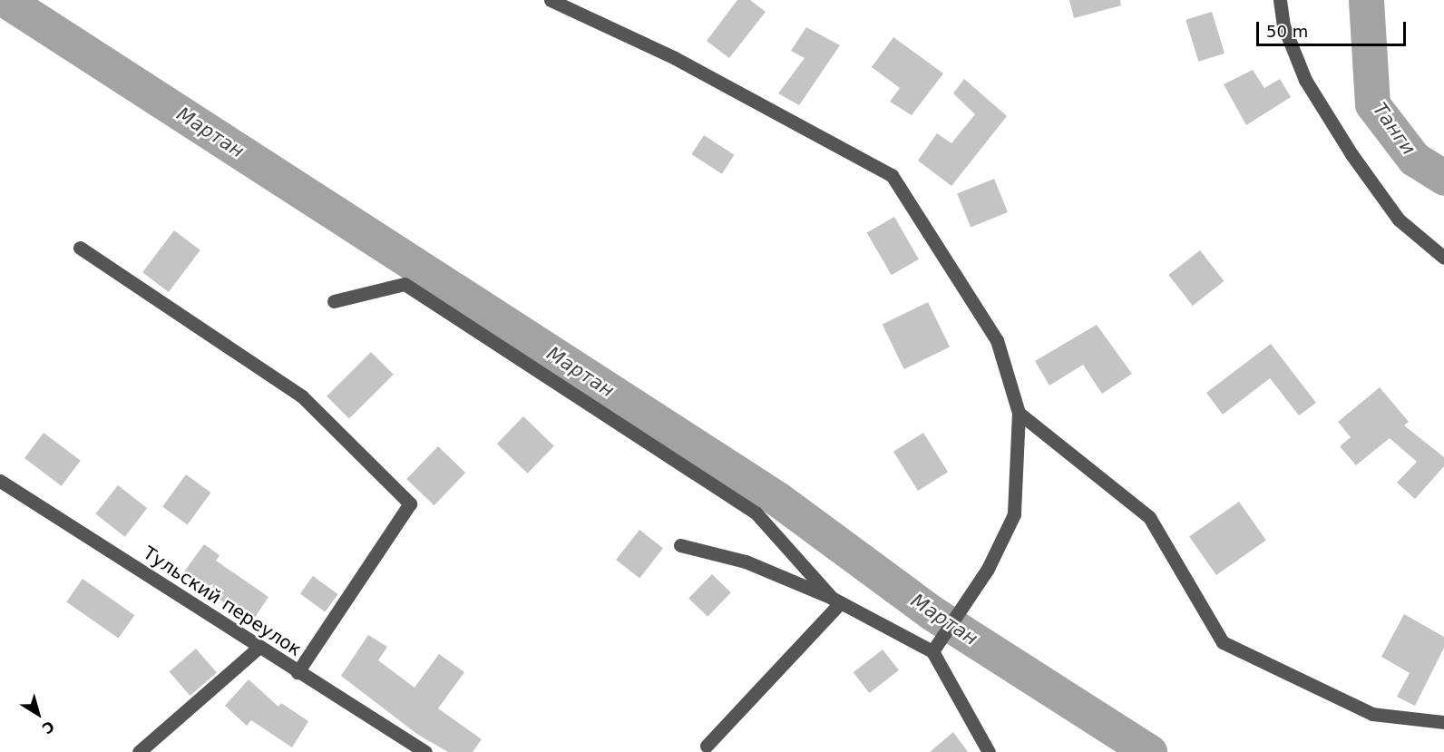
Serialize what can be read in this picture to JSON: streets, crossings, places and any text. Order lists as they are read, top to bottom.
{
  "streets": {
    "street": ["Тульский переулок"]
  },
  "water": ["Танги", "Мартан"],
  "scale_bar": "50 m",
  "north": "bottom right"
}
